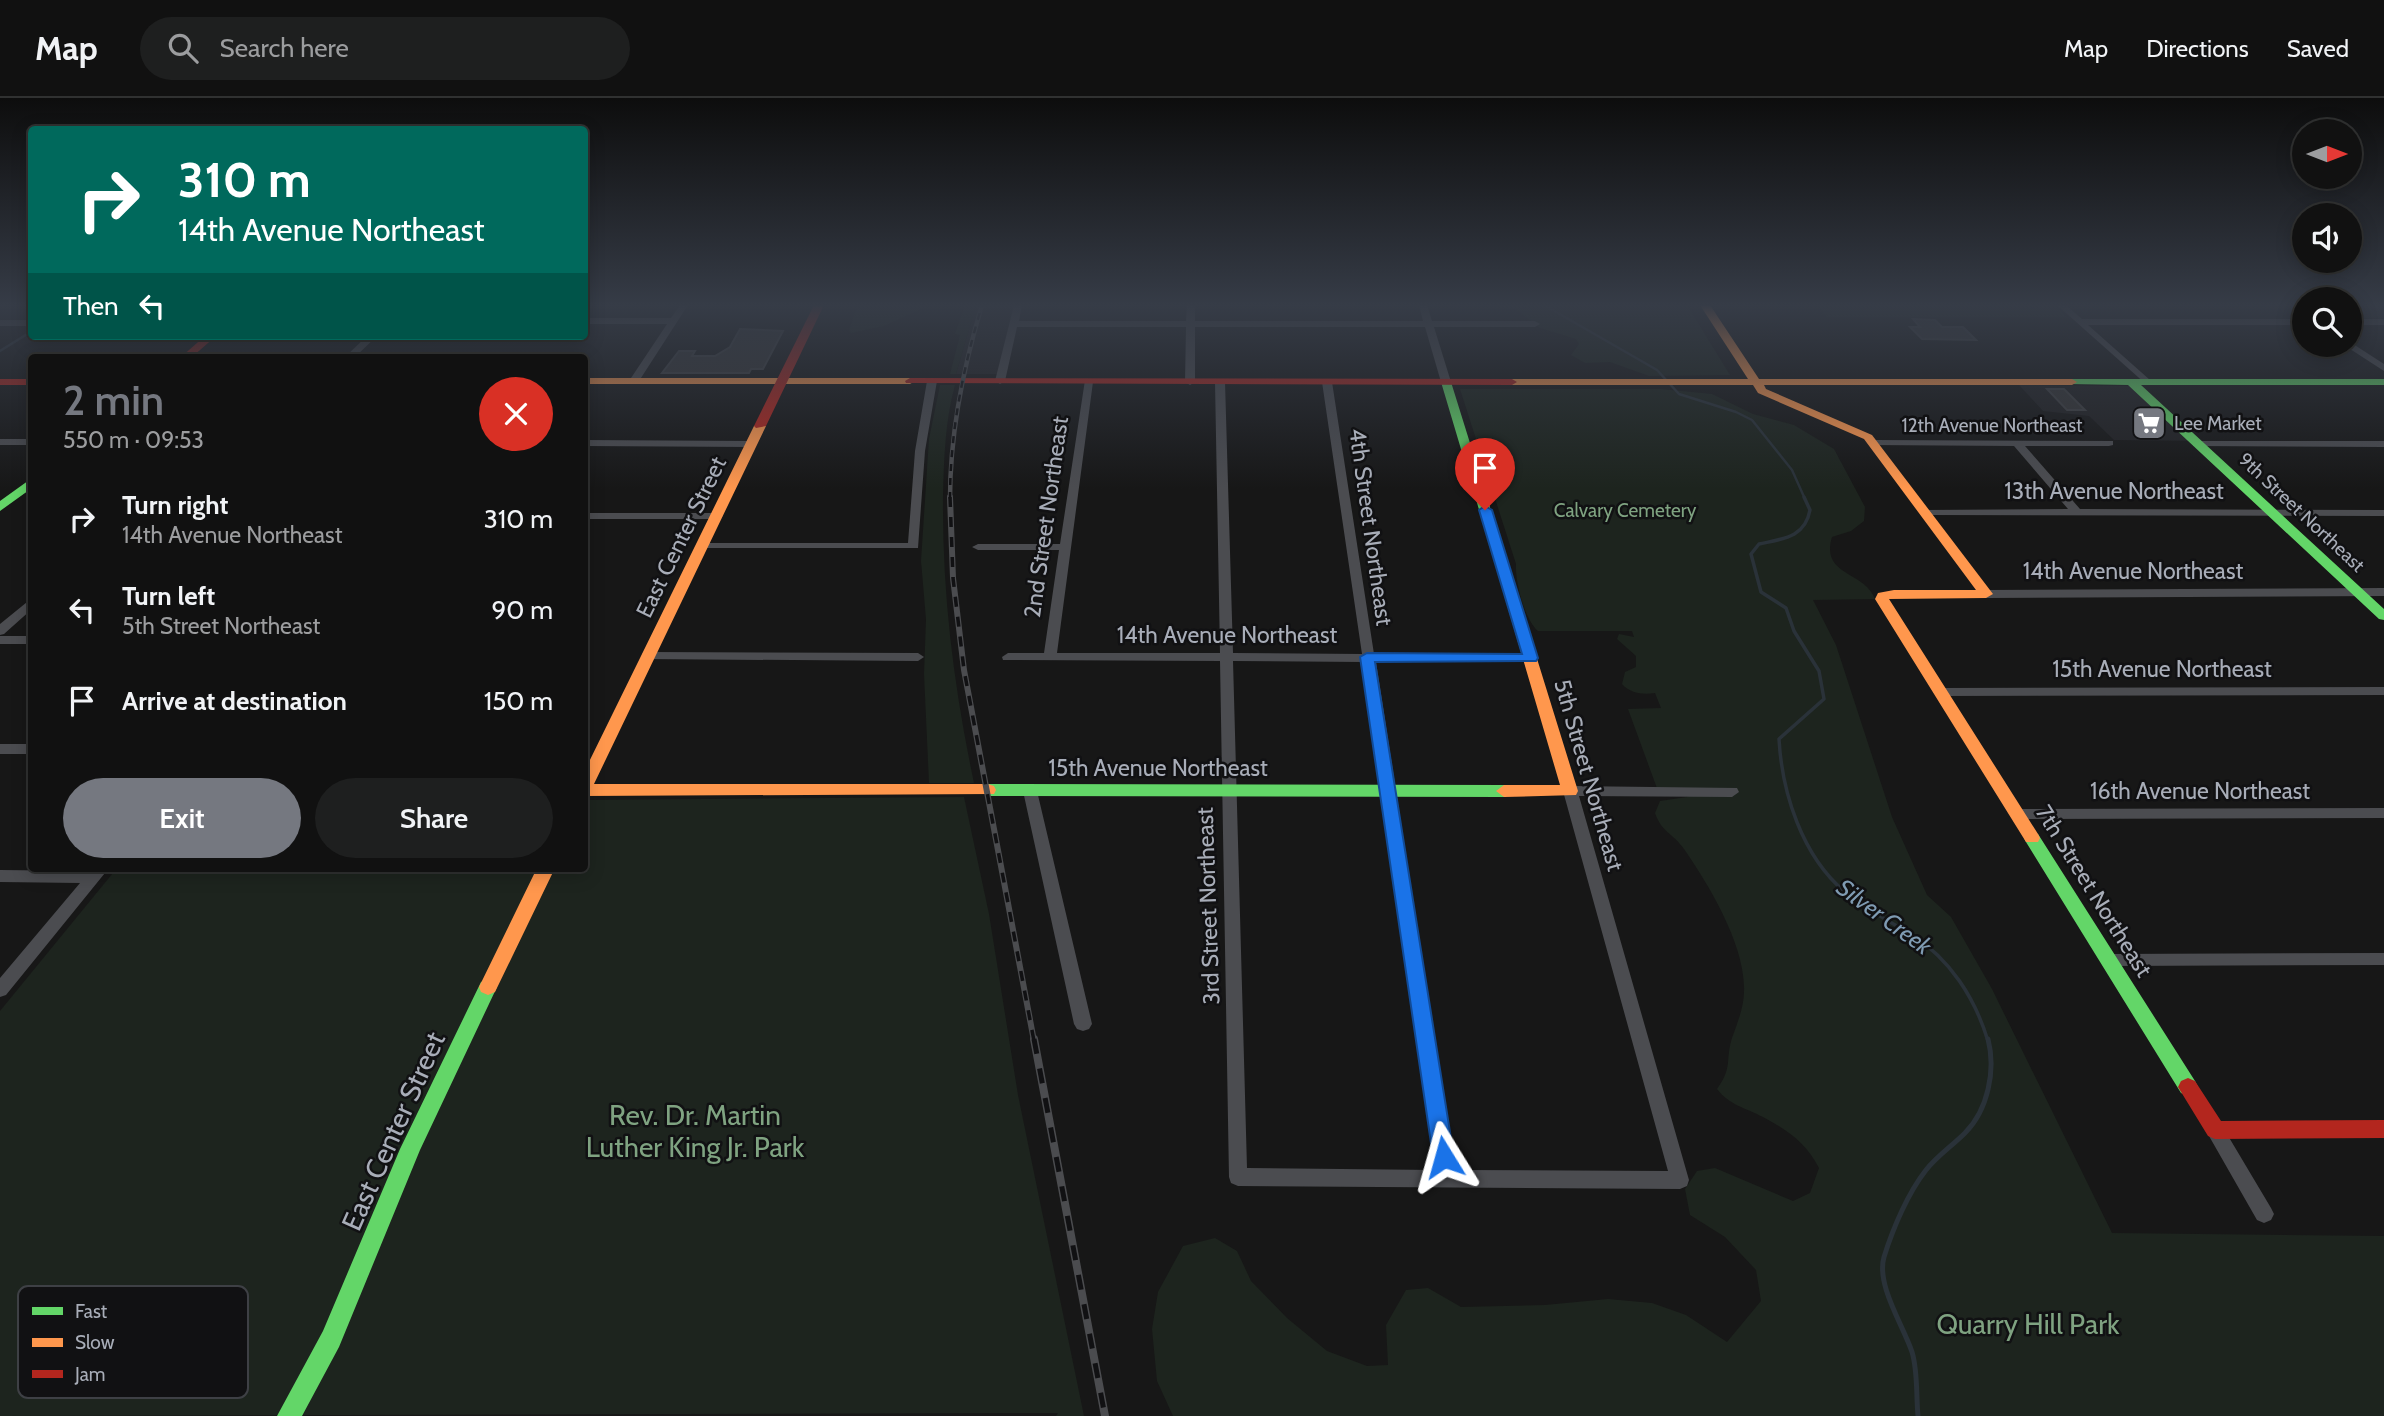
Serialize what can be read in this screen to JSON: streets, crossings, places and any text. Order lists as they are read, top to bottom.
{
  "streets": {
    "street": [
      "12th Avenue Northeast",
      "13th Avenue Northeast",
      "9th Street Northeast",
      "2nd Street Northeast",
      "4th Street Northeast",
      "East Center Street",
      "14th Avenue Northeast",
      "15th Avenue Northeast",
      "5th Street Northeast",
      "16th Avenue Northeast",
      "7th Street Northeast",
      "3rd Street Northeast"
    ]
  },
  "crossings": [
    ["13th Avenue Northeast", "9th Street Northeast"],
    ["9th Street Northeast", "14th Avenue Northeast"],
    ["2nd Street Northeast", "14th Avenue Northeast"],
    ["4th Street Northeast", "14th Avenue Northeast"],
    ["4th Street Northeast", "15th Avenue Northeast"],
    ["4th Street Northeast", "5th Street Northeast"],
    ["4th Street Northeast", "3rd Street Northeast"],
    ["14th Avenue Northeast", "5th Street Northeast"],
    ["14th Avenue Northeast", "7th Street Northeast"],
    ["14th Avenue Northeast", "3rd Street Northeast"],
    ["15th Avenue Northeast", "5th Street Northeast"],
    ["15th Avenue Northeast", "7th Street Northeast"],
    ["15th Avenue Northeast", "3rd Street Northeast"],
    ["5th Street Northeast", "3rd Street Northeast"],
    ["16th Avenue Northeast", "7th Street Northeast"]
  ],
  "water": ["Silver Creek"],
  "parks": ["Calvary Cemetery", "Rev. Dr. Martin Luther King Jr. Park", "Quarry Hill Park"],
  "places": {
    "supermarket": ["Lee Market"]
  },
  "legend": ["Fast", "Slow", "Jam"],
  "north": "right",
  "page": {
    "header": "Map",
    "search": "Search here",
    "nav": ["Map", "Directions", "Saved"],
    "turn": ["310 m", "14th Avenue Northeast"],
    "then": "Then",
    "heading": ["2 min", "550 m · 09:53"],
    "list": [
      {
        "name": "Turn right",
        "note": "14th Avenue Northeast",
        "value": "310 m"
      },
      {
        "name": "Turn left",
        "note": "5th Street Northeast",
        "value": "90 m"
      },
      {
        "name": "Arrive at destination",
        "value": "150 m"
      }
    ],
    "buttons": ["Exit", "Share"]
  }
}
